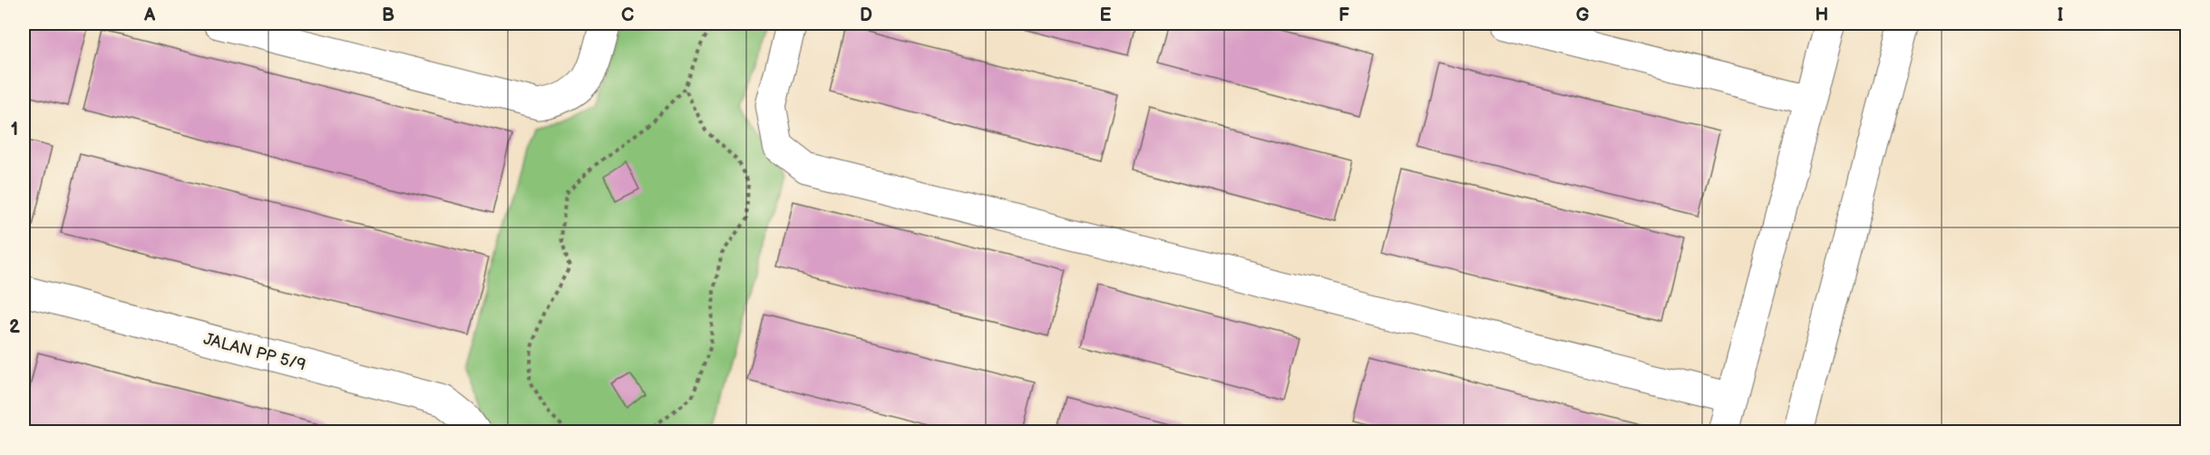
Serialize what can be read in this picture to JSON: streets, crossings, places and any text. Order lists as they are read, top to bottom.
{
  "streets": {
    "street": ["JALAN PP 5/9"]
  },
  "grid": {
    "columns": [
      "A",
      "B",
      "C",
      "D",
      "E",
      "F",
      "G",
      "H",
      "I"
    ],
    "rows": ["1", "2"]
  }
}
